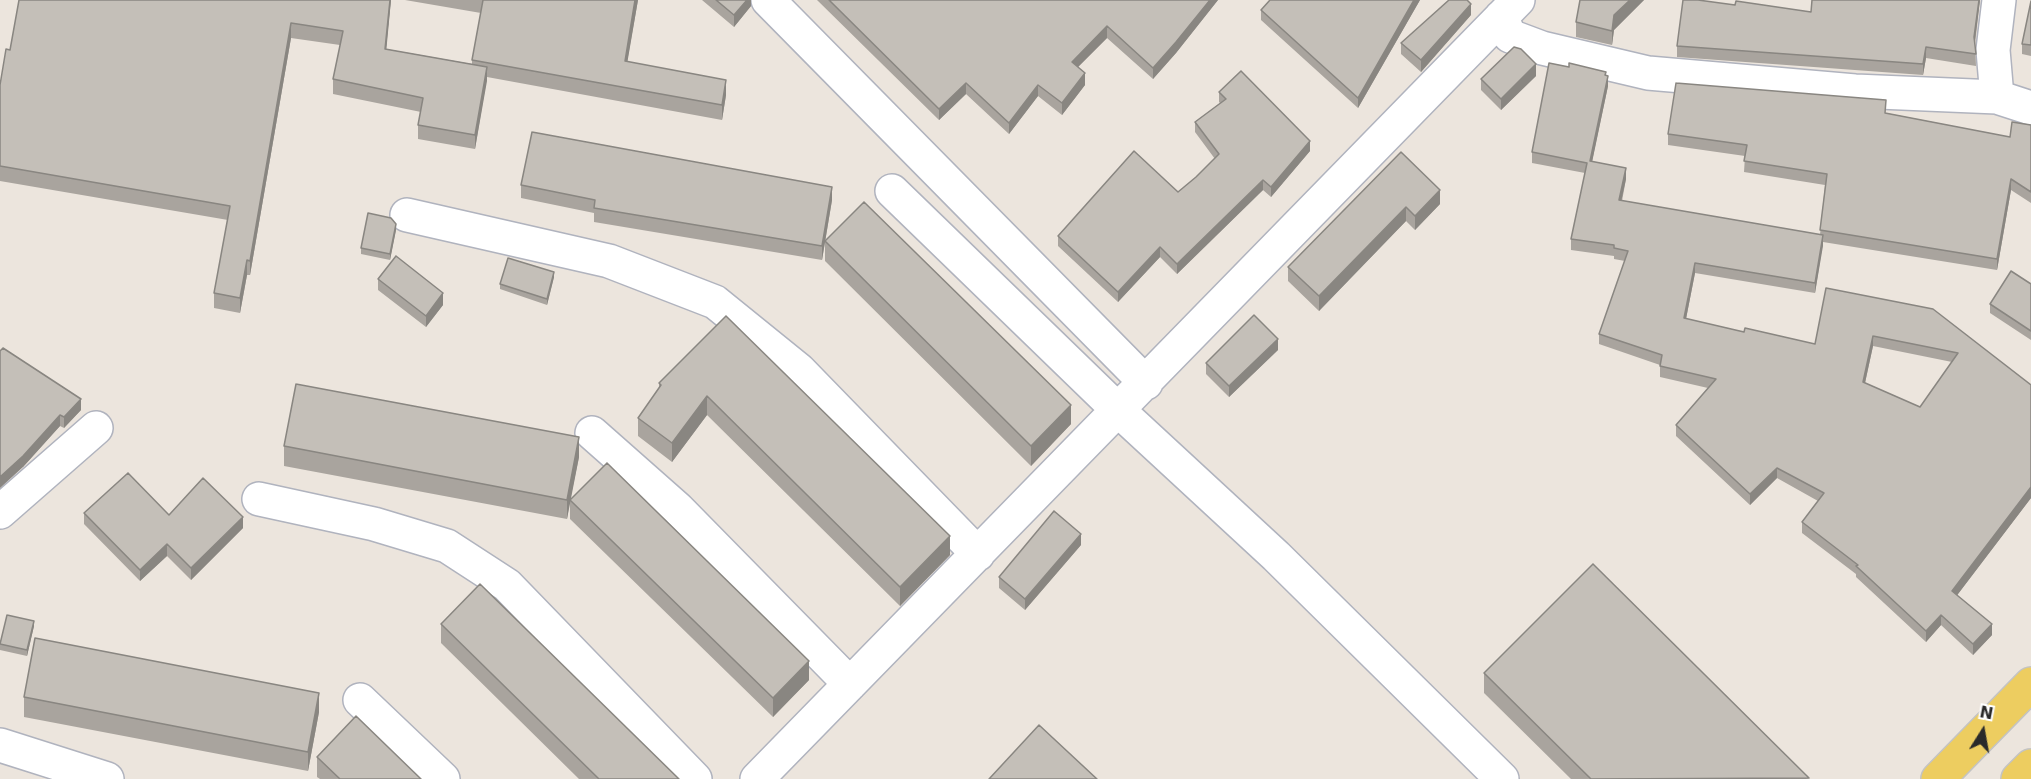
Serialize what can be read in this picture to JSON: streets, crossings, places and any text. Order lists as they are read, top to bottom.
{
  "north": "top"
}
